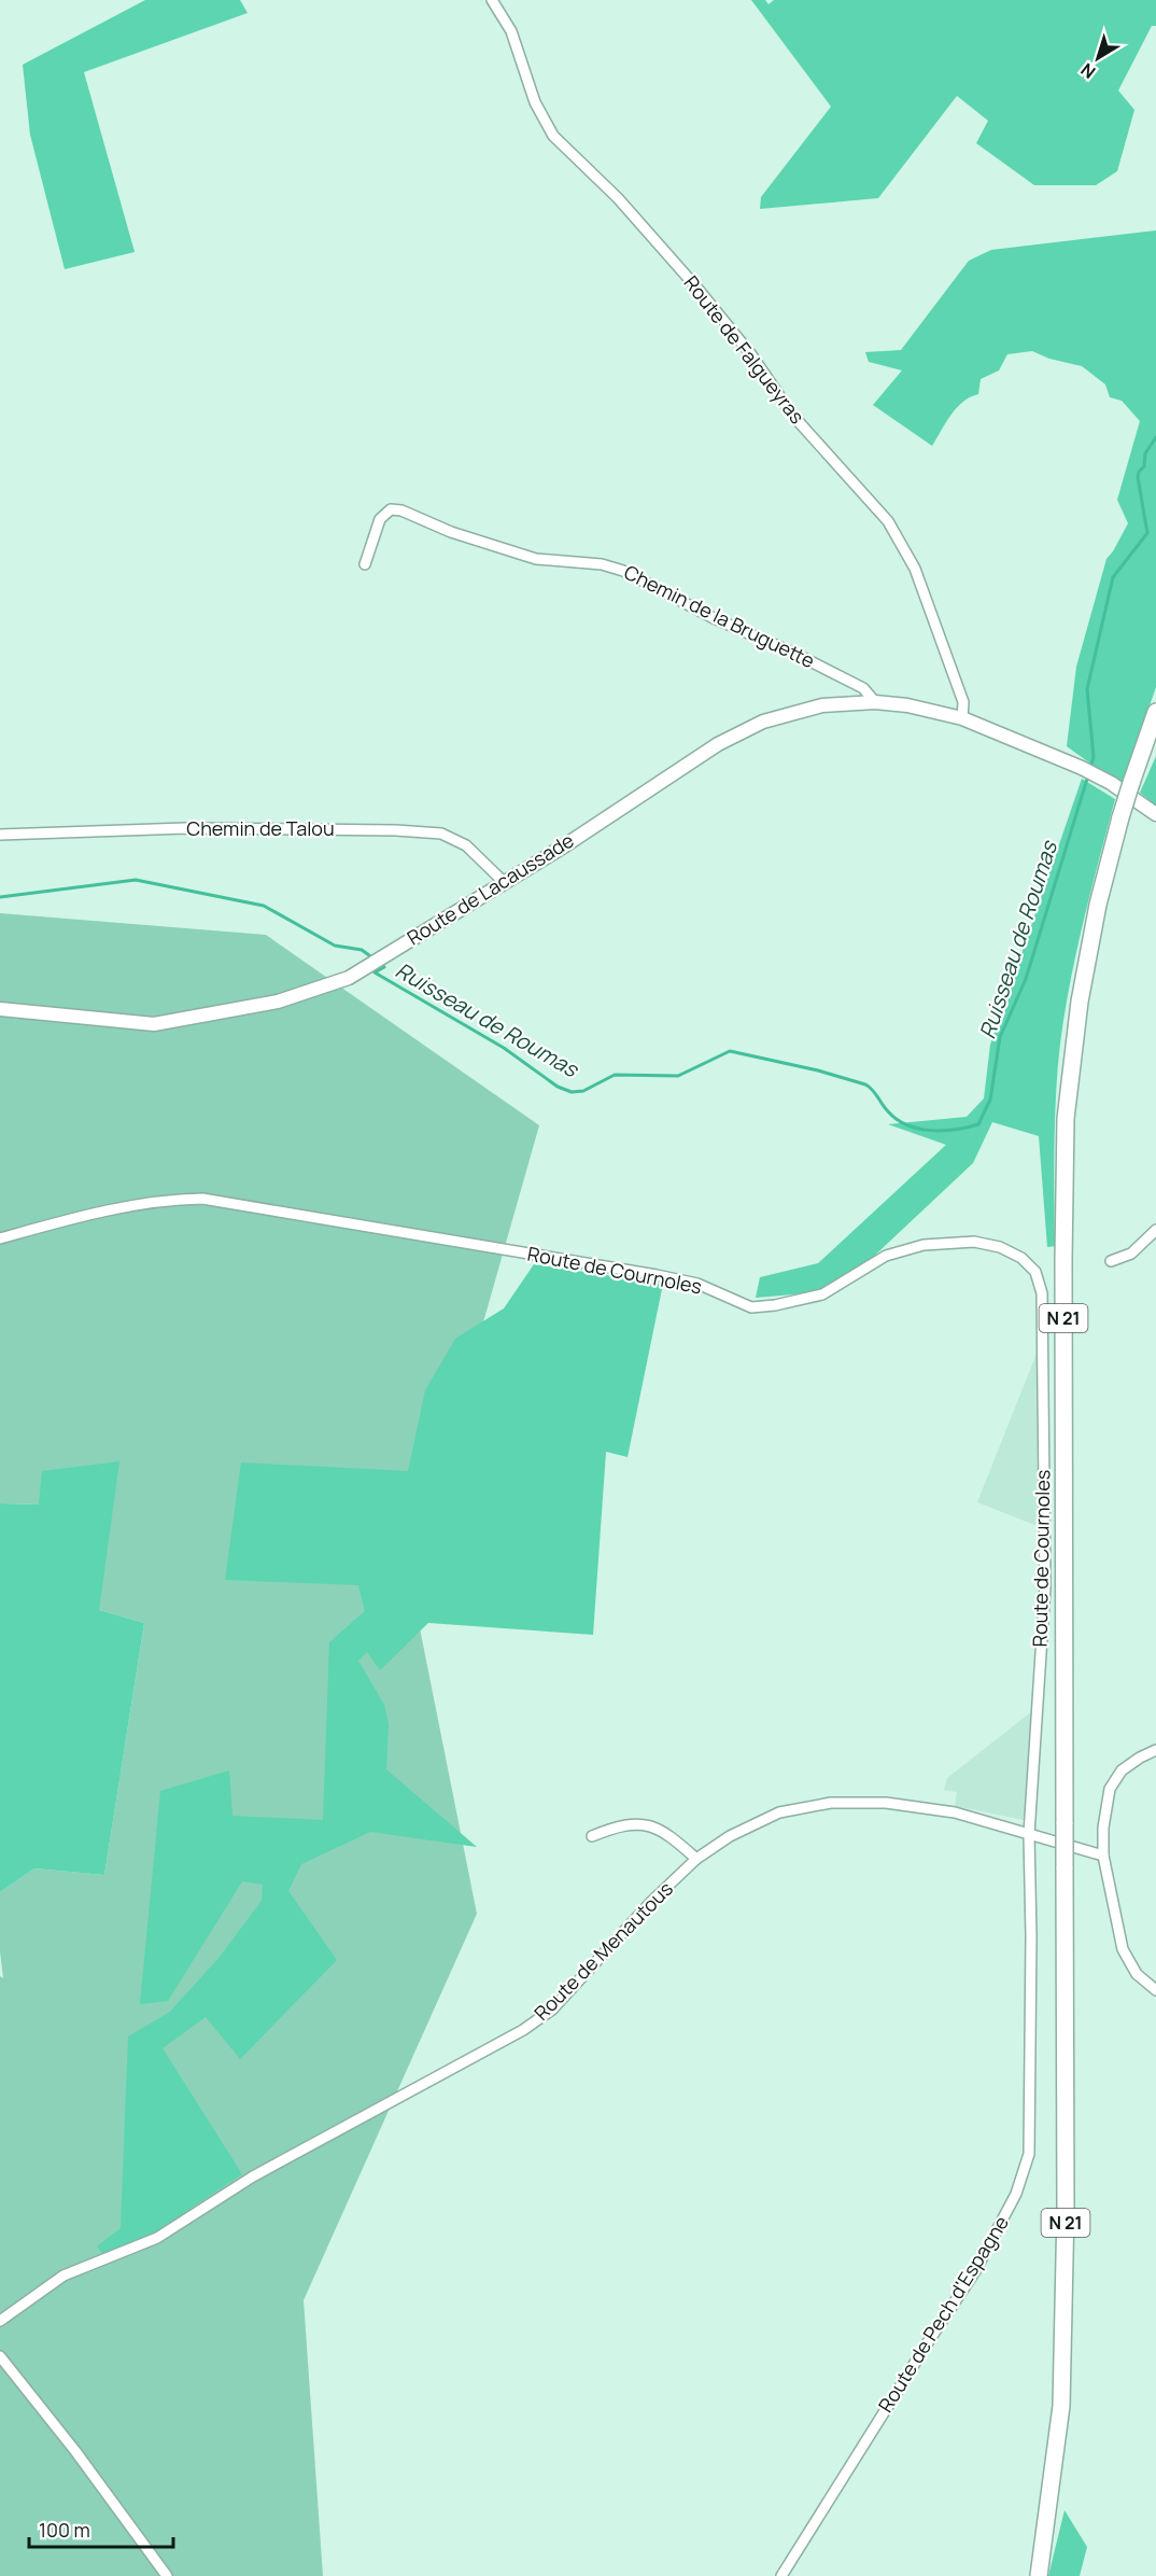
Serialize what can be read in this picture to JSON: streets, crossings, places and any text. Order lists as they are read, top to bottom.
{
  "streets": {
    "main road": ["N 21"],
    "street": [
      "Route de Falgueyras",
      "Chemin de la Bruguette",
      "Chemin de Talou",
      "Route de Lacaussade",
      "Route de Cournoles",
      "Route de Menautous",
      "Route de Pech d'Espagne"
    ]
  },
  "crossings": [
    ["Route de Falgueyras", "Route de Lacaussade"],
    ["Chemin de la Bruguette", "Route de Lacaussade"],
    ["Chemin de Talou", "Route de Lacaussade"],
    ["Route de Cournoles", "Route de Menautous"],
    ["Route de Cournoles", "Route de Pech d'Espagne"],
    ["Route de Menautous", "Route de Pech d'Espagne"]
  ],
  "water": ["Ruisseau de Roumas"],
  "scale_bar": "100 m",
  "north": "bottom left"
}
